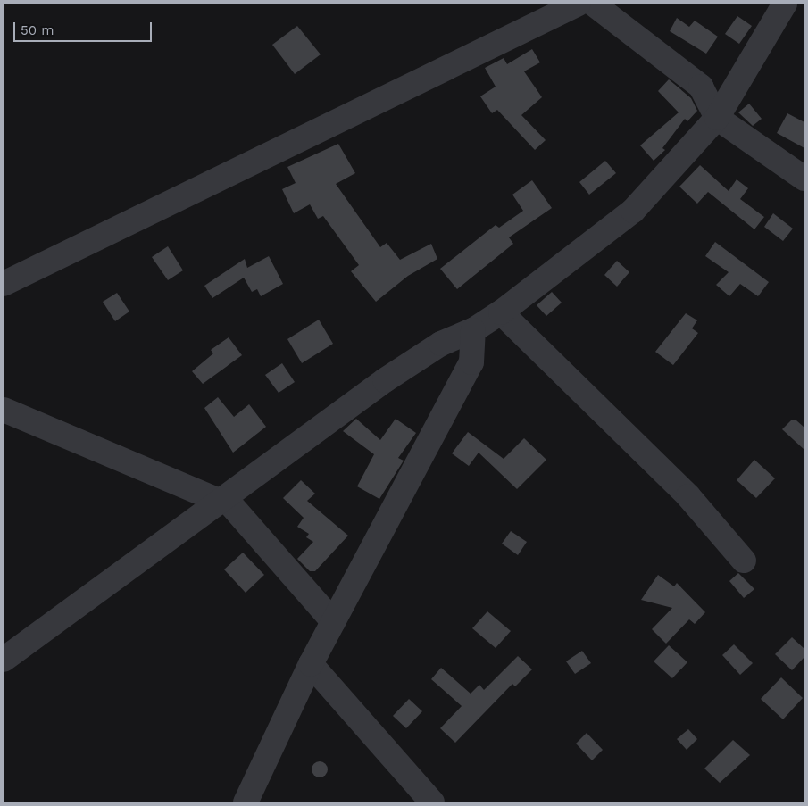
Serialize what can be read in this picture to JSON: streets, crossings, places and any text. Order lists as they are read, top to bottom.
{
  "scale_bar": "50 m"
}
